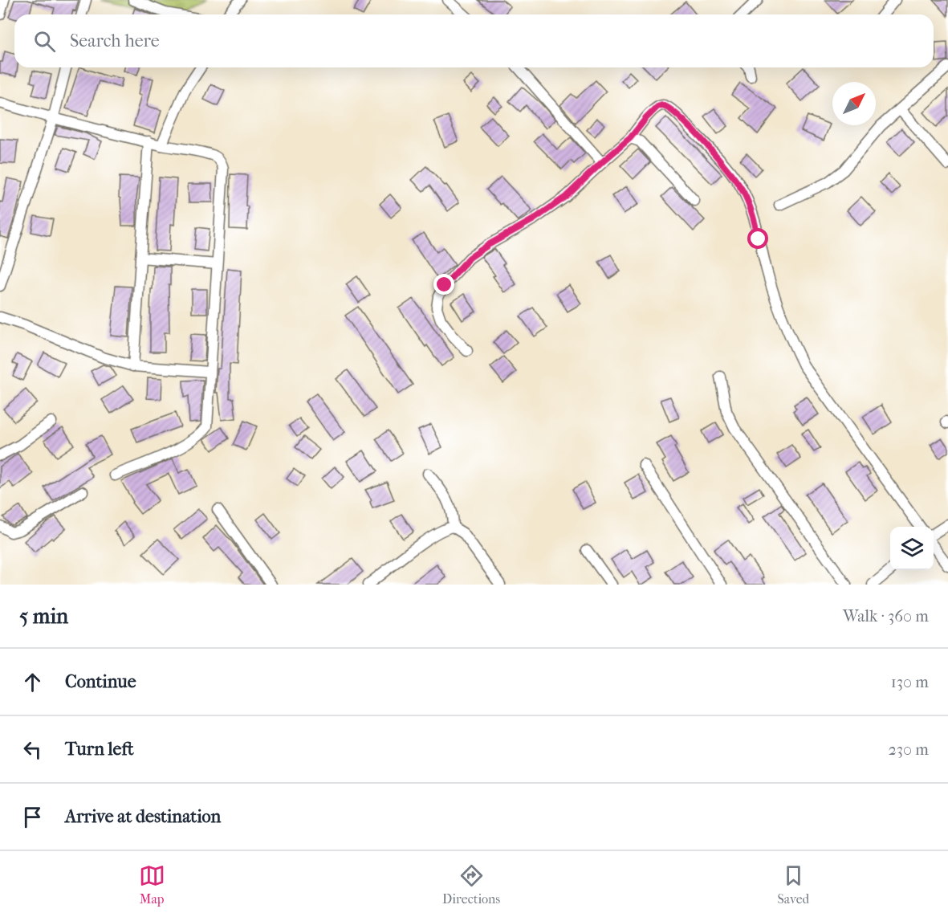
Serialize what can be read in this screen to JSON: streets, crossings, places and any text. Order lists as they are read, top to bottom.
{
  "north": "top right",
  "page": {
    "search": "Search here",
    "heading": ["5 min", "Walk · 360 m"],
    "list": [
      ["Continue", "130 m"],
      ["Turn left", "230 m"],
      "Arrive at destination"
    ],
    "nav": ["Map", "Directions", "Saved"]
  }
}
